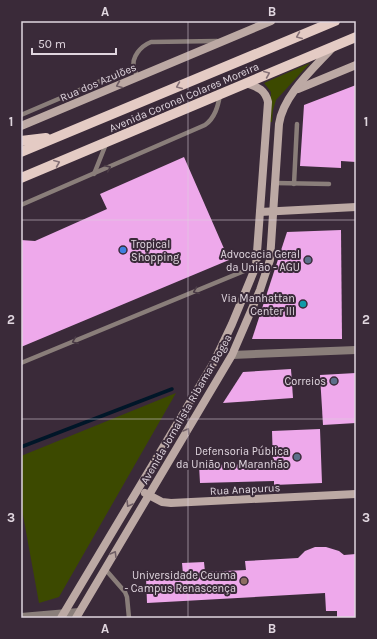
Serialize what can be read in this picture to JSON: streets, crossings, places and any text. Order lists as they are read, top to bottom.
{
  "streets": {
    "main road": [
      "Rua dos Azulões",
      "Avenida Coronel Colares Moreira",
      "Avenida Jornalista Ribamar Bogea",
      "Rua Anapurus"
    ]
  },
  "crossings": [
    ["Avenida Coronel Colares Moreira", "Avenida Jornalista Ribamar Bogea"],
    ["Avenida Jornalista Ribamar Bogea", "Rua Anapurus"]
  ],
  "one_way": ["Rua dos Azulões"],
  "places": [
    "Tropical Shopping",
    "Advocacia Geral da União - AGU",
    "Via Manhattan Center III",
    "Correios",
    "Defensoria Pública da União no Maranhão",
    "Universidade Ceuma - Campus Renascença"
  ],
  "scale_bar": "50 m",
  "grid": {
    "columns": ["A", "B"],
    "rows": ["1", "2", "3"]
  }
}
